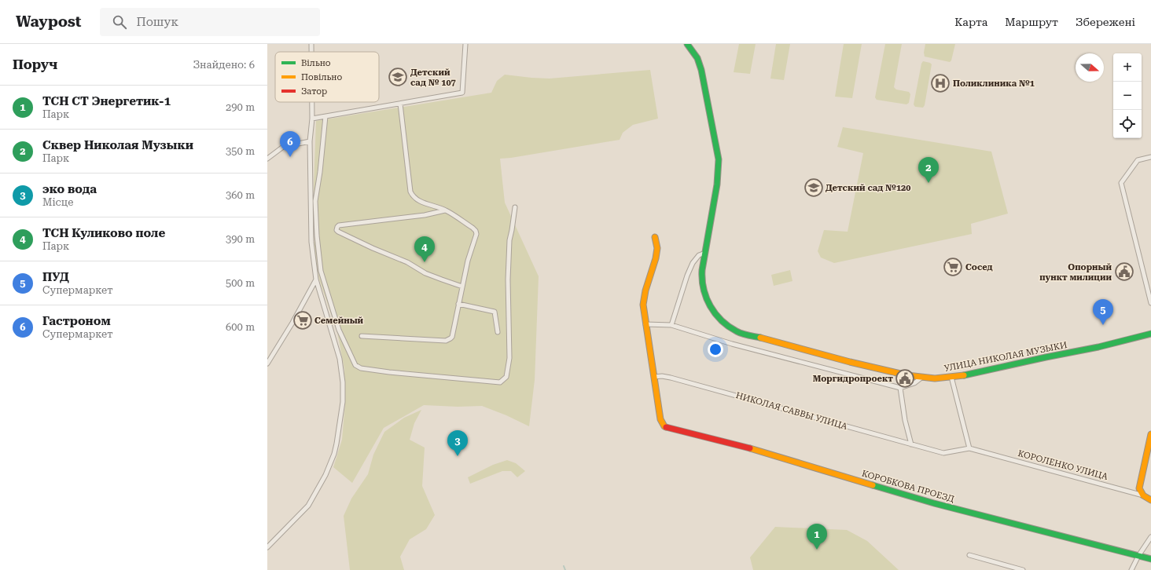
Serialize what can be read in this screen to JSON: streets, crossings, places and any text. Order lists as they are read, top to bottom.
{
  "streets": {
    "street": [
      "УЛИЦА НИКОЛАЯ МУЗЫКИ",
      "НИКОЛАЯ САВВЫ УЛИЦА",
      "КОРОЛЕНКО УЛИЦА",
      "КОРОБКОВА ПРОЕЗД"
    ]
  },
  "crossings": [
    ["НИКОЛАЯ САВВЫ УЛИЦА", "КОРОЛЕНКО УЛИЦА"],
    ["НИКОЛАЯ САВВЫ УЛИЦА", "КОРОБКОВА ПРОЕЗД"]
  ],
  "places": {
    "school or university": ["Детский сад № 107", "Детский сад №120"],
    "hospital": ["Поликлиника №1"],
    "supermarket": ["Сосед", "Семейный"],
    "public building": ["Опорный пункт милиции", "Моргидропроект"]
  },
  "legend": ["Вільно", "Повільно", "Затор"],
  "north": "right",
  "page": {
    "header": "Waypost",
    "search": "Пошук",
    "nav": ["Карта", "Маршрут", "Збережені"],
    "heading": ["Поруч", "Знайдено: 6"],
    "map_buttons": ["+", "−"],
    "list": [
      {
        "mark": "1",
        "name": "ТСН СТ Энергетик-1",
        "note": "Парк",
        "value": "290 m"
      },
      {
        "mark": "2",
        "name": "Сквер Николая Музыки",
        "note": "Парк",
        "value": "350 m"
      },
      {
        "mark": "3",
        "name": "эко вода",
        "note": "Місце",
        "value": "360 m"
      },
      {
        "mark": "4",
        "name": "ТСН Куликово поле",
        "note": "Парк",
        "value": "390 m"
      },
      {
        "mark": "5",
        "name": "ПУД",
        "note": "Супермаркет",
        "value": "500 m"
      },
      {
        "mark": "6",
        "name": "Гастроном",
        "note": "Супермаркет",
        "value": "600 m"
      }
    ],
    "pins": [
      "6",
      "2",
      "4",
      "5",
      "3",
      "1"
    ]
  }
}
